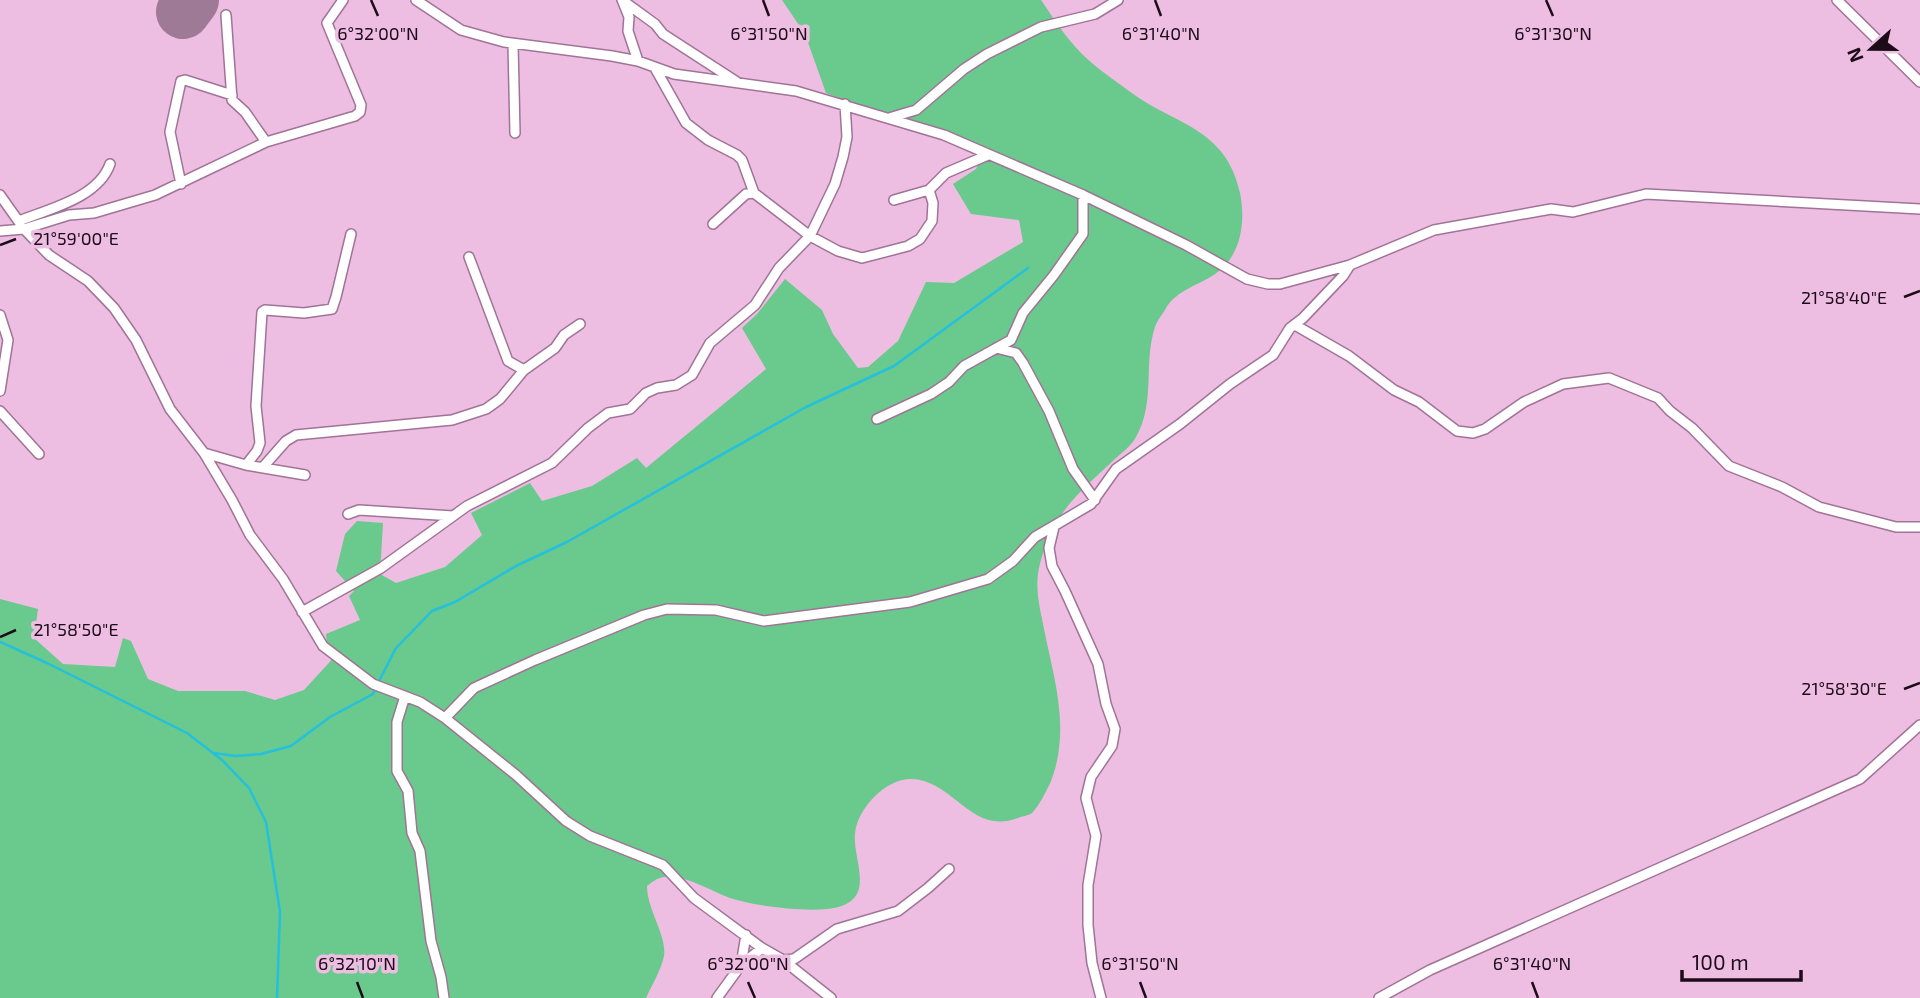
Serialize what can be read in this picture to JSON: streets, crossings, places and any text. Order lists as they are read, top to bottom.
{
  "scale_bar": "100 m",
  "north": "left",
  "coordinates": [
    "6°32'00\"N",
    "6°31'50\"N",
    "6°31'40\"N",
    "6°31'30\"N",
    "21°59'00\"E",
    "21°58'40\"E",
    "21°58'50\"E",
    "21°58'30\"E",
    "6°32'10\"N"
  ]
}
